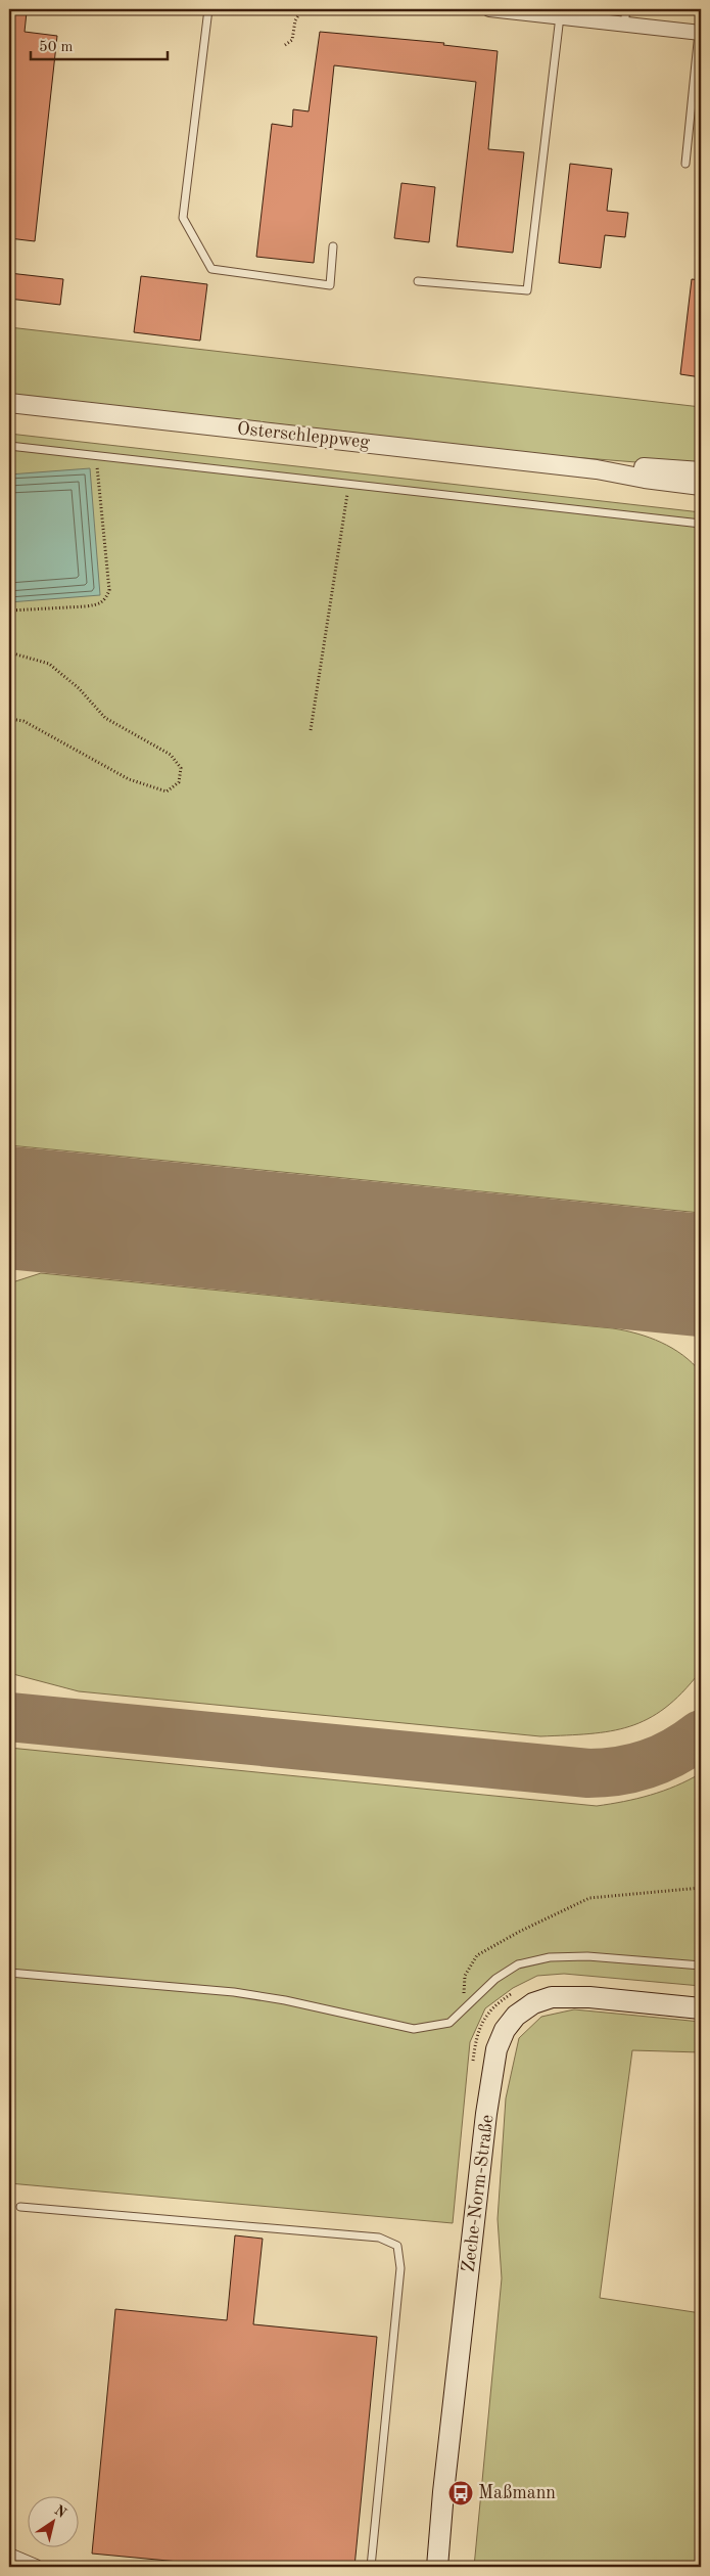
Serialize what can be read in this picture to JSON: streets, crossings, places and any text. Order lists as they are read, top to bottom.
{
  "streets": {
    "main road": ["Zeche-Norm-Straße"],
    "street": ["Osterschleppweg"]
  },
  "places": {
    "bus stop": ["Maßmann"]
  },
  "scale_bar": "50 m",
  "north": "top right"
}
